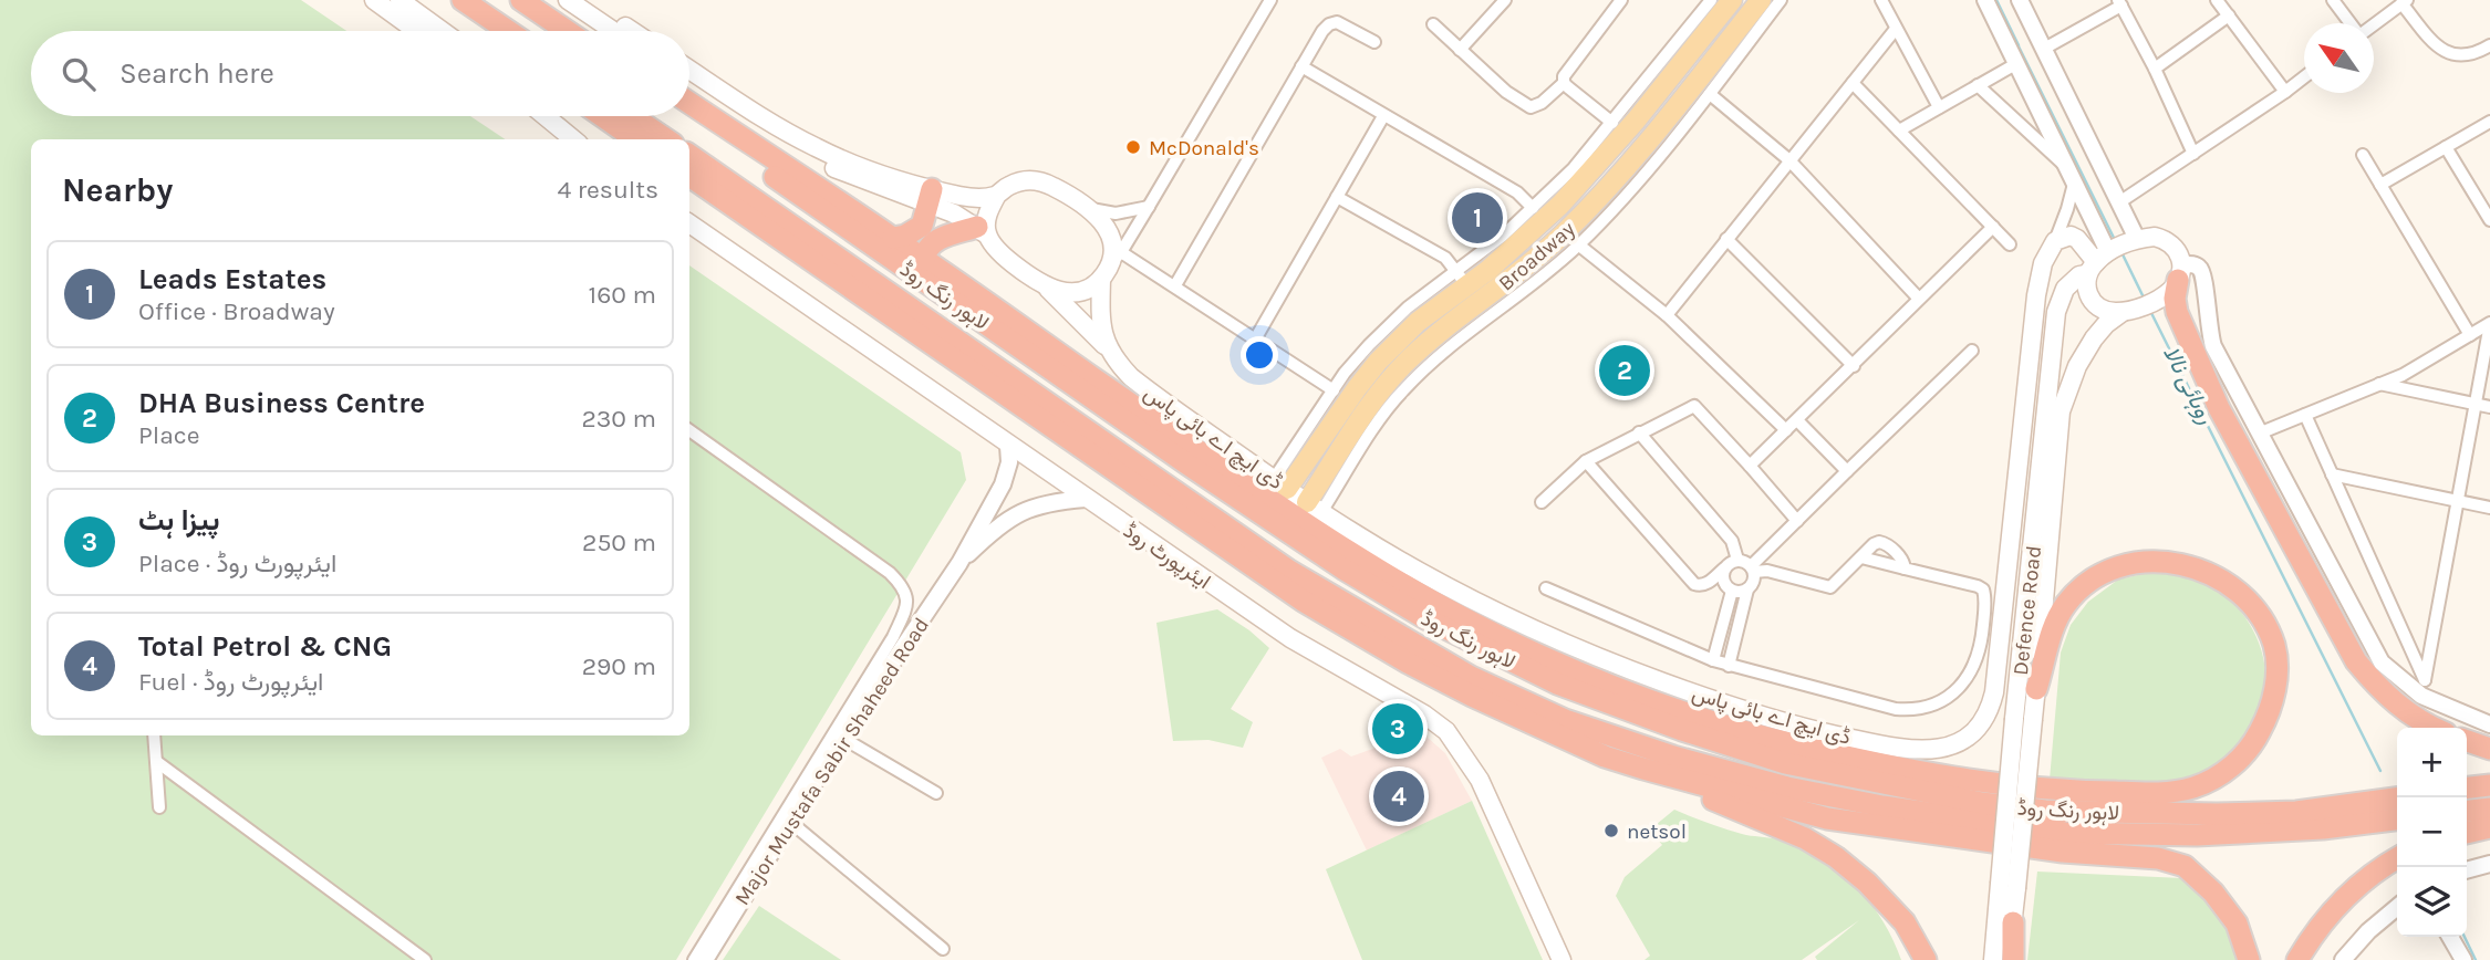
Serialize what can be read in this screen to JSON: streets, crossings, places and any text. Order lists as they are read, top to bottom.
{
  "streets": {
    "highway": ["لاہور رنگ روڈ"],
    "main road": [
      "Broadway",
      "ڈی ایچ اے بائی پاس",
      "ایئرپورٹ روڈ",
      "Defence Road"
    ],
    "street": ["Major Mustafa Sabir Shaheed Road"]
  },
  "crossings": [
    ["Broadway", "ڈی ایچ اے بائی پاس"]
  ],
  "water": ["روہائی نالا"],
  "places": ["McDonald's", "netsol"],
  "north": "top left",
  "page": {
    "search": "Search here",
    "heading": ["Nearby", "4 results"],
    "pins": [
      "1",
      "2",
      "3",
      "4"
    ],
    "list": [
      {
        "mark": "1",
        "name": "Leads Estates",
        "note": "Office · Broadway",
        "value": "160 m"
      },
      {
        "mark": "2",
        "name": "DHA Business Centre",
        "note": "Place",
        "value": "230 m"
      },
      {
        "mark": "3",
        "name": "پیزا ہٹ",
        "note": "Place · ایئرپورٹ روڈ",
        "value": "250 m"
      },
      {
        "mark": "4",
        "name": "Total Petrol & CNG",
        "note": "Fuel · ایئرپورٹ روڈ",
        "value": "290 m"
      }
    ],
    "map_buttons": ["+", "−"]
  }
}
